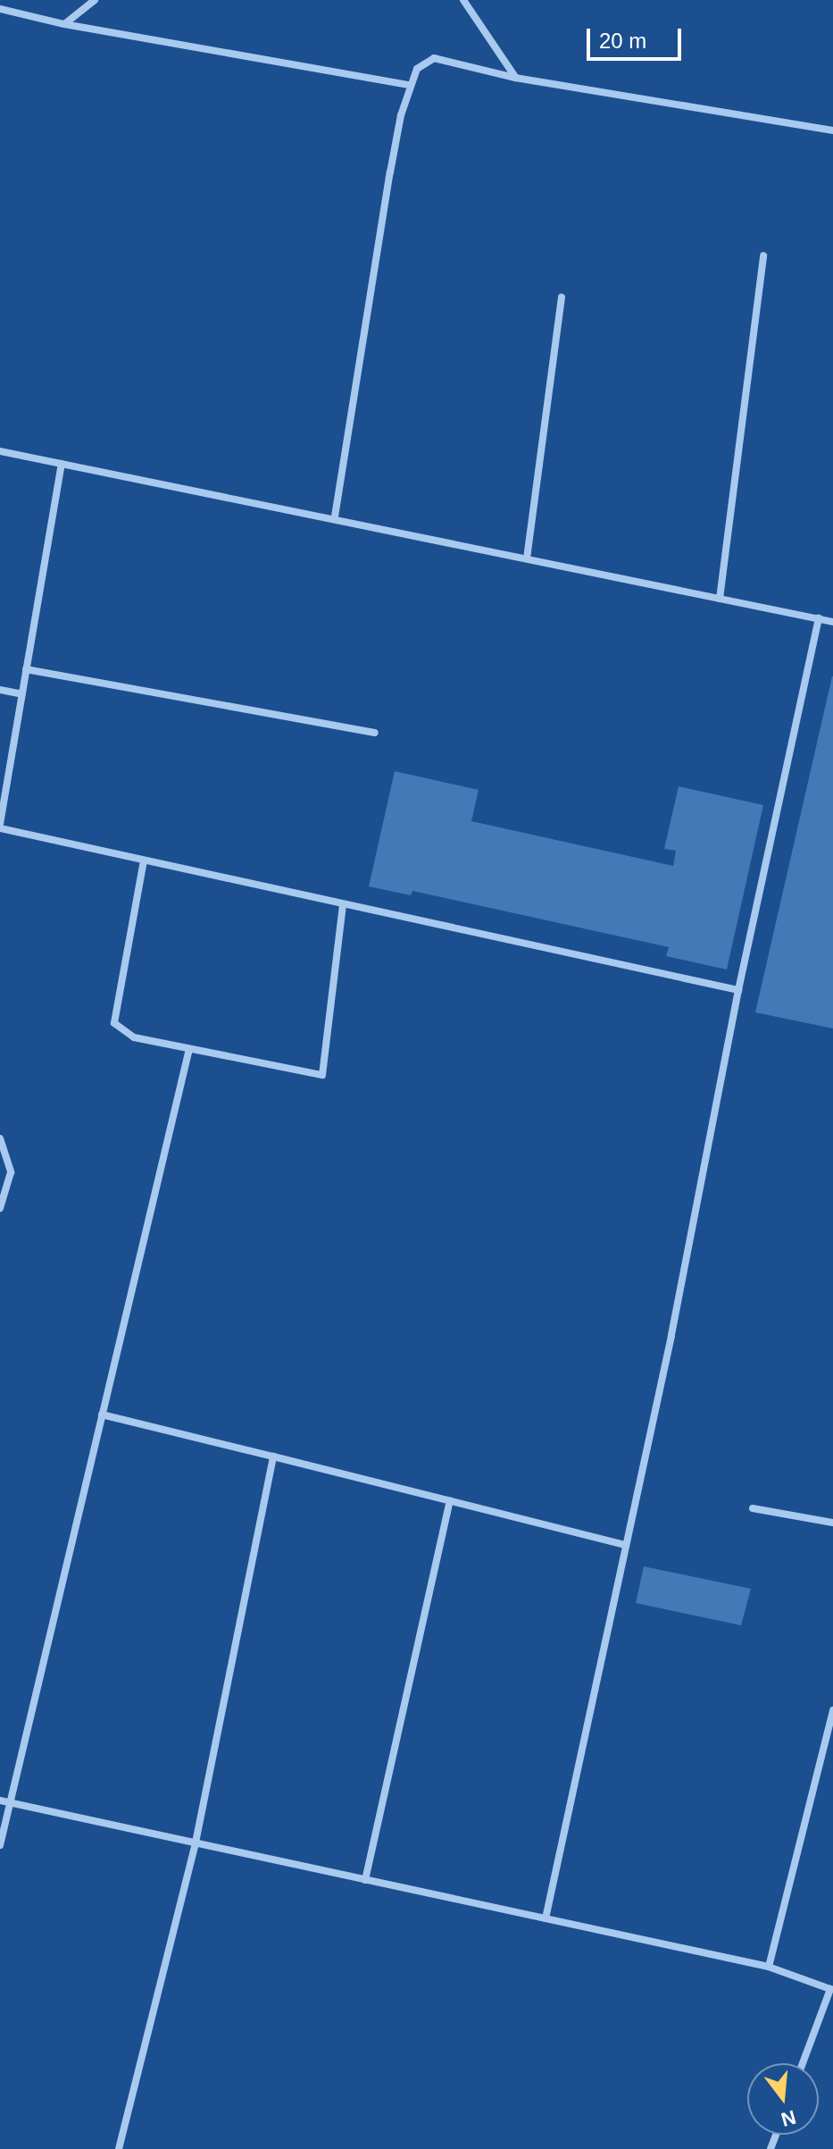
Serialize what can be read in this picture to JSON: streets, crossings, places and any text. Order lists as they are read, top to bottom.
{
  "scale_bar": "20 m",
  "north": "bottom"
}
